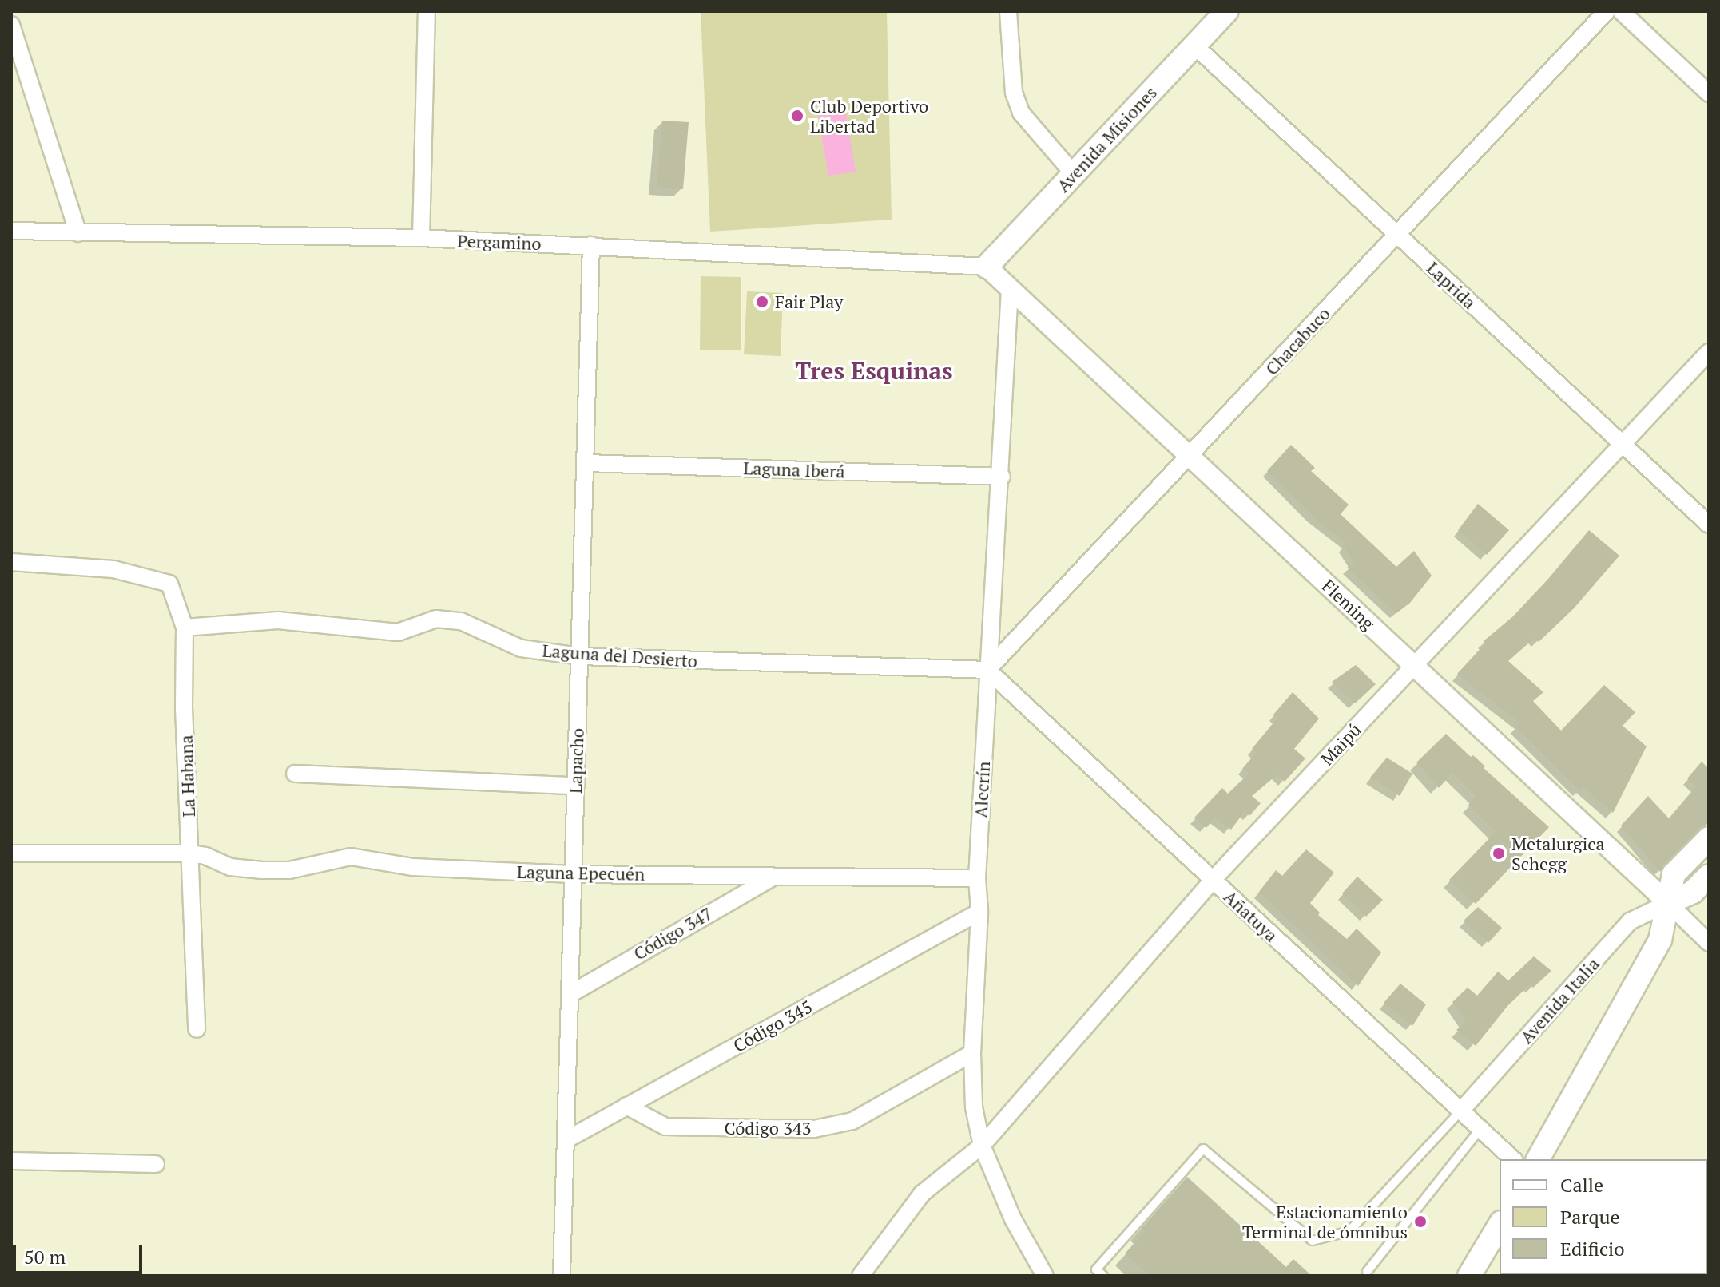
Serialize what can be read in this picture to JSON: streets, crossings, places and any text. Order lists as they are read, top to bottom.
{
  "streets": {
    "main road": ["Avenida Misiones", "Avenida Italia"],
    "street": [
      "Pergamino",
      "Laprida",
      "Chacabuco",
      "Laguna Iberá",
      "Fleming",
      "Laguna del Desierto",
      "Maipú",
      "Lapacho",
      "La Habana",
      "Alecrín",
      "Laguna Epecuén",
      "Añatuya",
      "Código 347",
      "Código 345",
      "Código 343"
    ]
  },
  "crossings": [
    ["Avenida Misiones", "Pergamino"],
    ["Avenida Misiones", "Laprida"],
    ["Avenida Misiones", "Fleming"],
    ["Pergamino", "Fleming"],
    ["Pergamino", "Lapacho"],
    ["Laprida", "Chacabuco"],
    ["Laprida", "Maipú"],
    ["Chacabuco", "Fleming"],
    ["Chacabuco", "Laguna del Desierto"],
    ["Chacabuco", "Alecrín"],
    ["Chacabuco", "Añatuya"],
    ["Laguna Iberá", "Lapacho"],
    ["Laguna Iberá", "Alecrín"],
    ["Fleming", "Maipú"],
    ["Fleming", "Alecrín"],
    ["Fleming", "Avenida Italia"],
    ["Laguna del Desierto", "Lapacho"],
    ["Laguna del Desierto", "La Habana"],
    ["Laguna del Desierto", "Alecrín"],
    ["Laguna del Desierto", "Añatuya"],
    ["Maipú", "Alecrín"],
    ["Maipú", "Añatuya"],
    ["Lapacho", "Laguna Epecuén"],
    ["Lapacho", "Código 347"],
    ["Lapacho", "Código 345"],
    ["La Habana", "Laguna Epecuén"],
    ["Alecrín", "Laguna Epecuén"],
    ["Alecrín", "Añatuya"],
    ["Alecrín", "Código 345"],
    ["Alecrín", "Código 343"],
    ["Laguna Epecuén", "Código 347"],
    ["Añatuya", "Avenida Italia"],
    ["Código 345", "Código 343"]
  ],
  "districts": ["Tres Esquinas"],
  "places": [
    "Club Deportivo Libertad",
    "Fair Play",
    "Metalurgica Schegg",
    "Estacionamiento Terminal de ómnibus"
  ],
  "legend": ["Calle", "Parque", "Edificio"],
  "scale_bar": "50 m"
}
